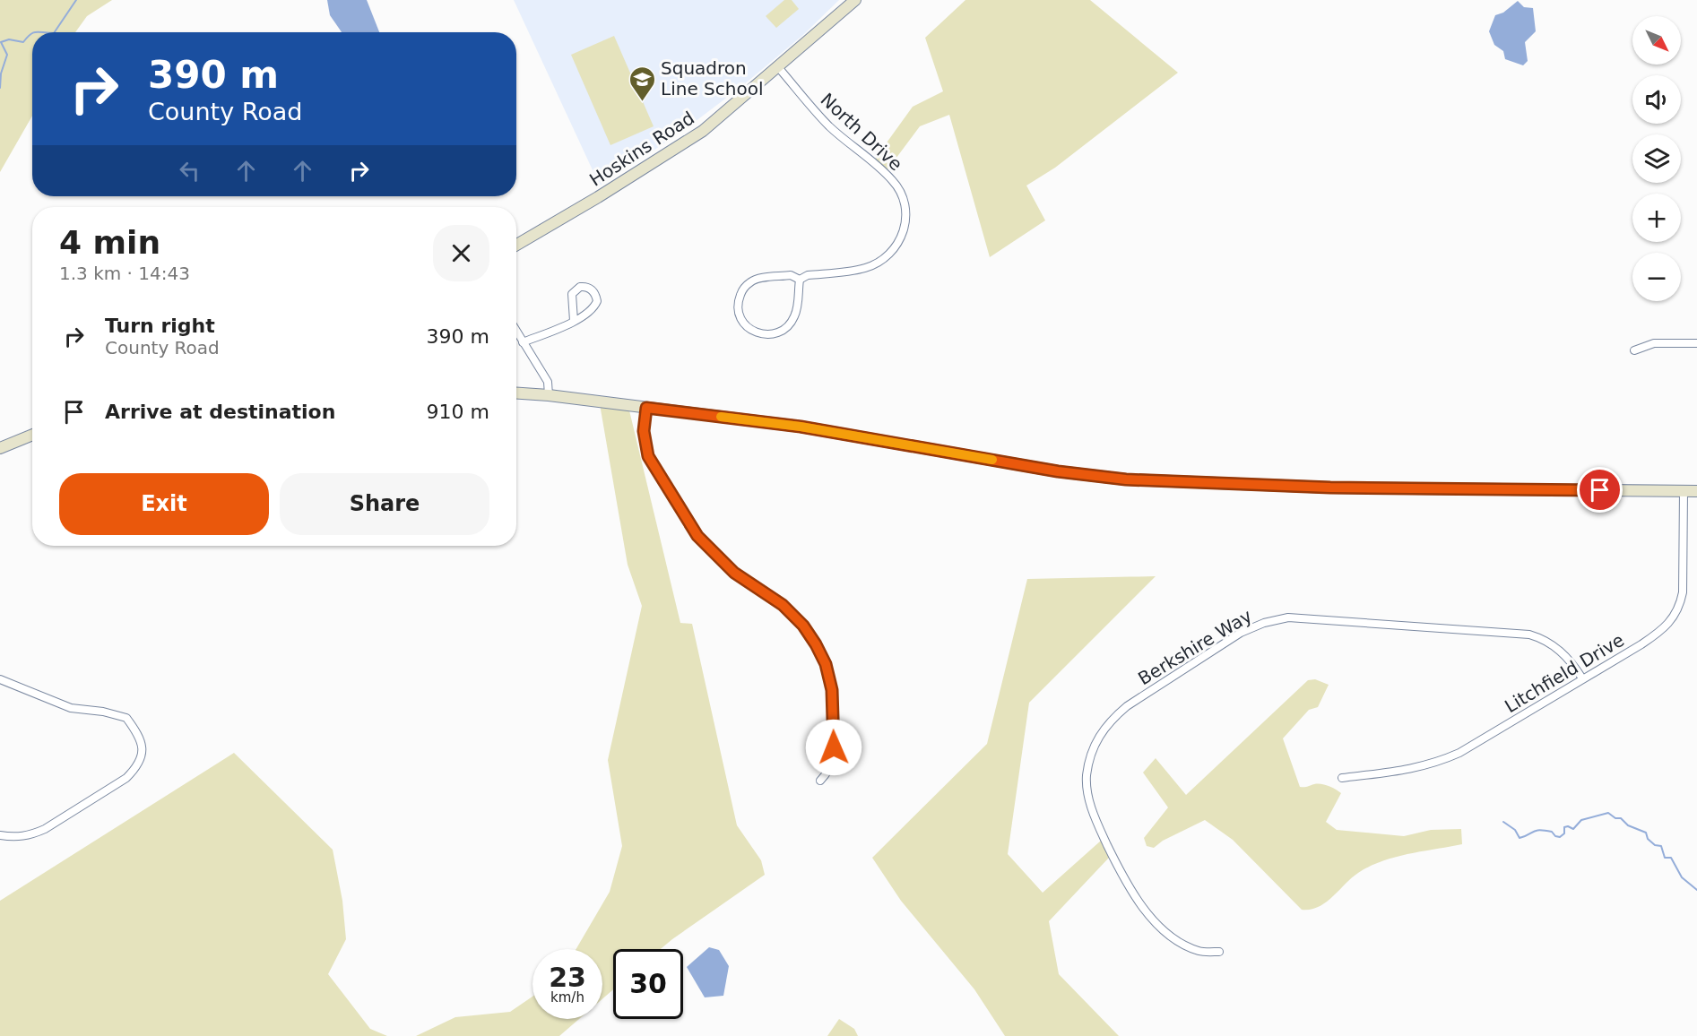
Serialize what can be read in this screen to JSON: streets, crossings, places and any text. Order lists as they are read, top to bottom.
{
  "streets": {
    "street": [
      "North Drive",
      "Hoskins Road",
      "Berkshire Way",
      "Litchfield Drive"
    ]
  },
  "crossings": [
    ["North Drive", "Hoskins Road"],
    ["Berkshire Way", "Litchfield Drive"]
  ],
  "places": {
    "school or university": ["Squadron Line School"]
  },
  "north": "bottom right",
  "page": {
    "map_buttons": ["+", "−"],
    "turn": ["390 m", "County Road"],
    "heading": ["4 min", "1.3 km · 14:43"],
    "list": [
      {
        "name": "Turn right",
        "note": "County Road",
        "value": "390 m"
      },
      {
        "name": "Arrive at destination",
        "value": "910 m"
      }
    ],
    "buttons": ["Exit", "Share"],
    "speed": "23 km/h",
    "limit": "30"
  }
}
